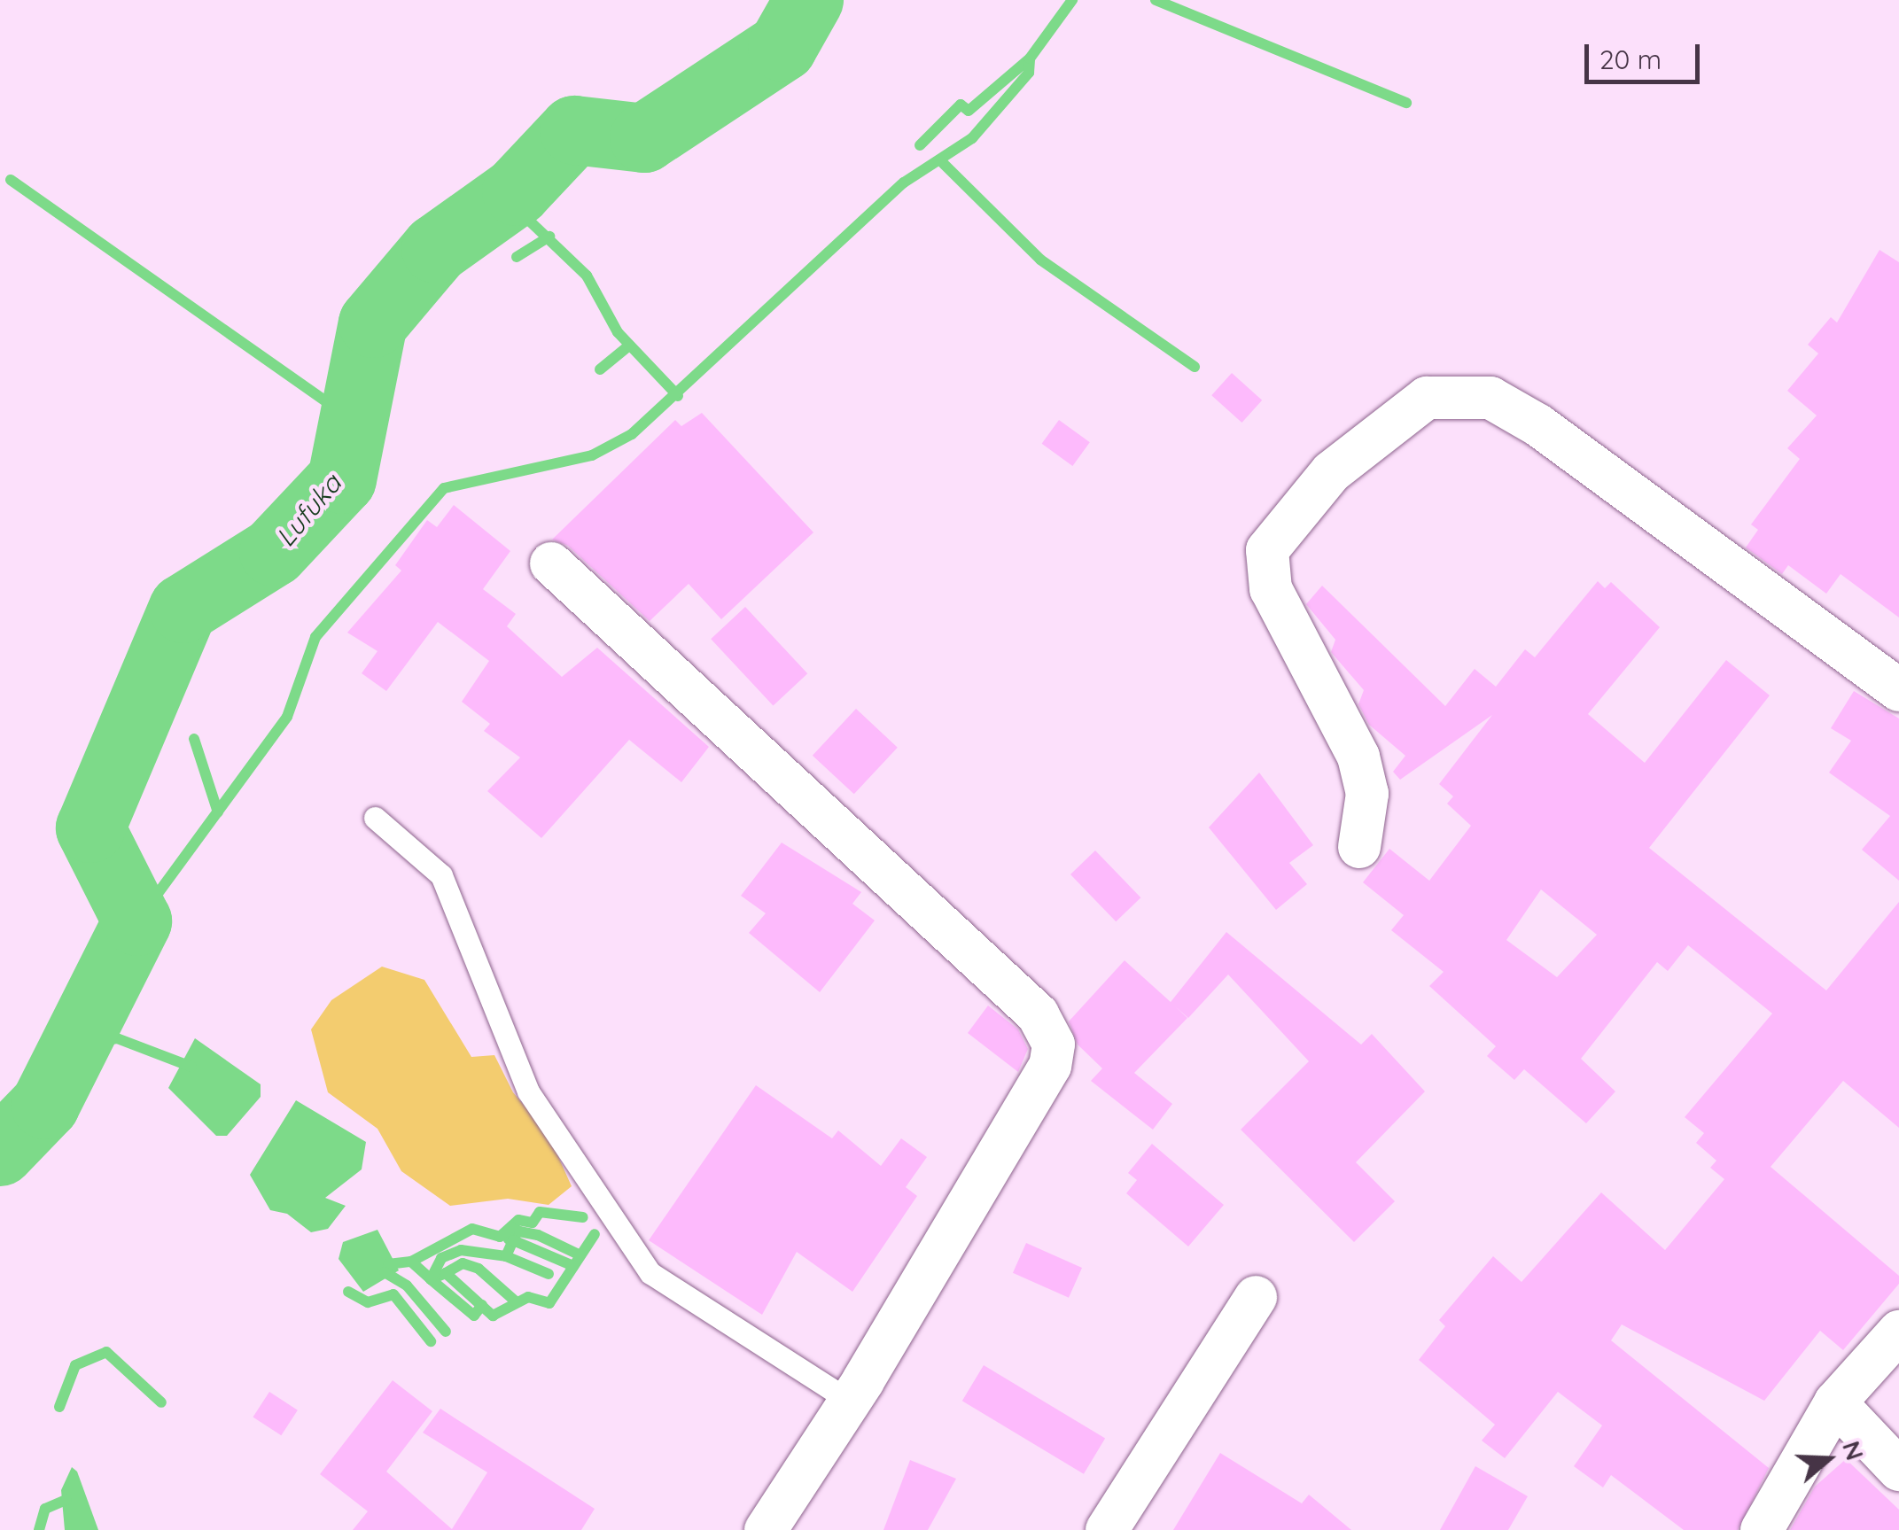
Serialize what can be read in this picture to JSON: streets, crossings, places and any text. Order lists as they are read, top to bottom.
{
  "water": ["Lufuka"],
  "scale_bar": "20 m",
  "north": "right"
}
